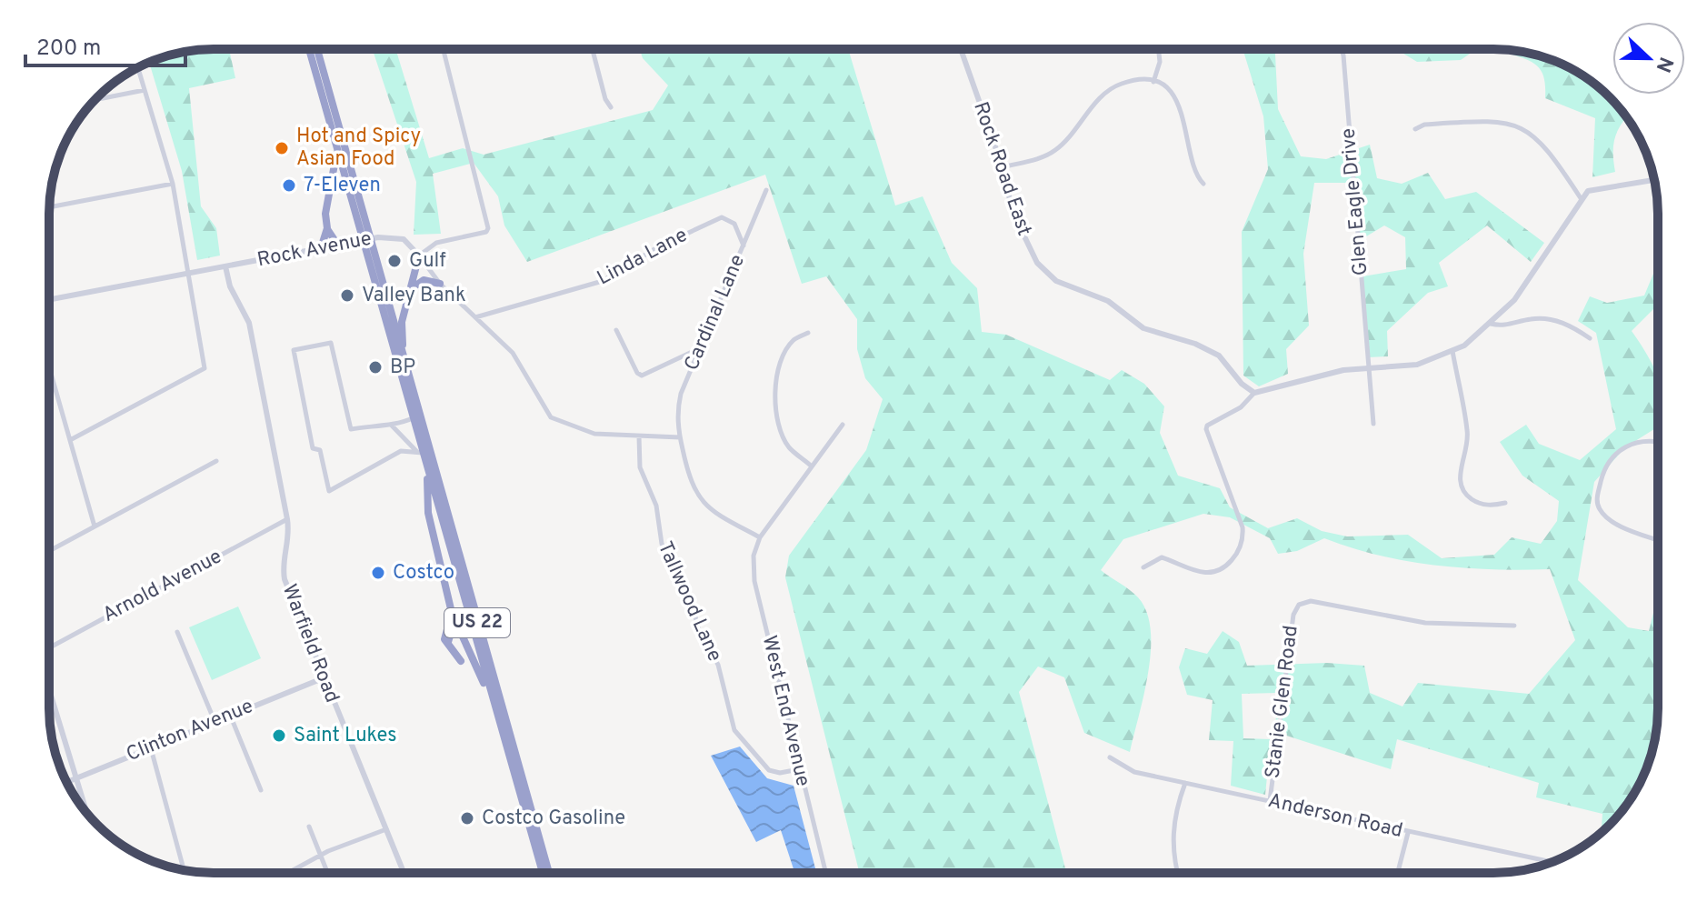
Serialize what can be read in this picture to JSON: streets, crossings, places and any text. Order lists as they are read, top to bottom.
{
  "streets": {
    "highway": ["US 22"],
    "street": [
      "Rock Road East",
      "Glen Eagle Drive",
      "Rock Avenue",
      "Linda Lane",
      "Cardinal Lane",
      "Arnold Avenue",
      "Tallwood Lane",
      "Warfield Road",
      "Stanie Glen Road",
      "West End Avenue",
      "Clinton Avenue",
      "Anderson Road"
    ]
  },
  "crossings": [
    ["Rock Avenue", "Linda Lane"],
    ["Rock Avenue", "Cardinal Lane"],
    ["Rock Avenue", "Tallwood Lane"],
    ["Rock Avenue", "US 22"],
    ["Rock Avenue", "Warfield Road"],
    ["Linda Lane", "Cardinal Lane"],
    ["Arnold Avenue", "Warfield Road"],
    ["Tallwood Lane", "West End Avenue"],
    ["Warfield Road", "Clinton Avenue"],
    ["Stanie Glen Road", "Anderson Road"]
  ],
  "places": [
    "Hot and Spicy Asian Food",
    "7-Eleven",
    "Gulf",
    "Valley Bank",
    "BP",
    "Costco",
    "Saint Lukes",
    "Costco Gasoline"
  ],
  "scale_bar": "200 m",
  "north": "right"
}
